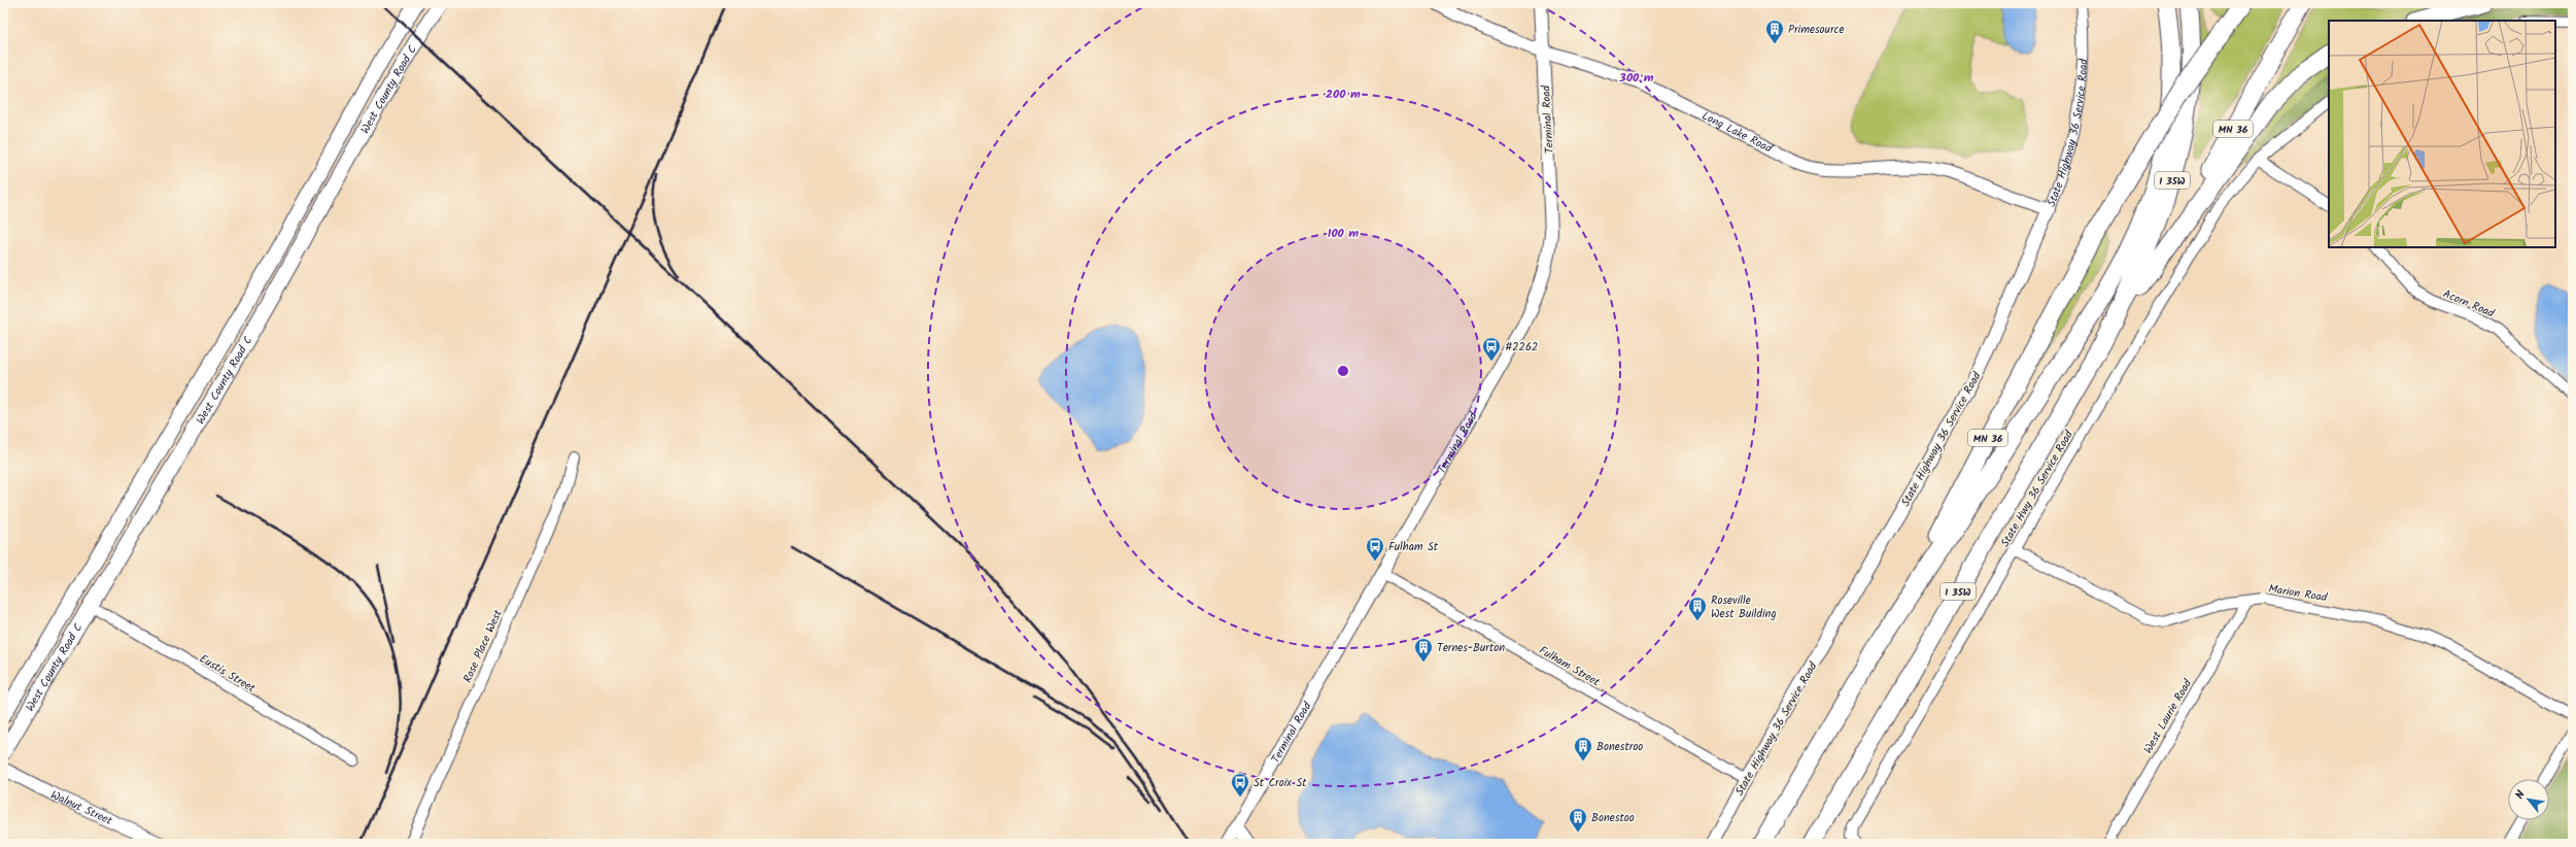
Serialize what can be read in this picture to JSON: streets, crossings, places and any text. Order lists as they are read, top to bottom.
{
  "streets": {
    "highway": ["MN 36", "I 35W"],
    "main road": ["West County Road C"],
    "street": [
      "Terminal Road",
      "Long Lake Road",
      "State Highway 36 Service Road",
      "Acorn Road",
      "State Hwy 36 Service Road",
      "Marion Road",
      "Rose Place West",
      "Fulham Street",
      "Eustis Street",
      "West Laurie Road",
      "Walnut Street"
    ]
  },
  "crossings": [
    ["West County Road C", "Eustis Street"],
    ["Terminal Road", "Long Lake Road"],
    ["Terminal Road", "Fulham Street"],
    ["MN 36", "I 35W"],
    ["Long Lake Road", "State Highway 36 Service Road"],
    ["State Highway 36 Service Road", "Fulham Street"],
    ["State Hwy 36 Service Road", "Marion Road"],
    ["Marion Road", "West Laurie Road"]
  ],
  "places": {
    "building": [
      "Primesource",
      "Roseville West Building",
      "Ternes-Burton",
      "Bonestroo",
      "Bonestoo"
    ],
    "bus stop": ["#2262", "Fulham St", "St Croix St"]
  },
  "north": "top left",
  "rings": ["300 m", "200 m", "100 m"]
}
